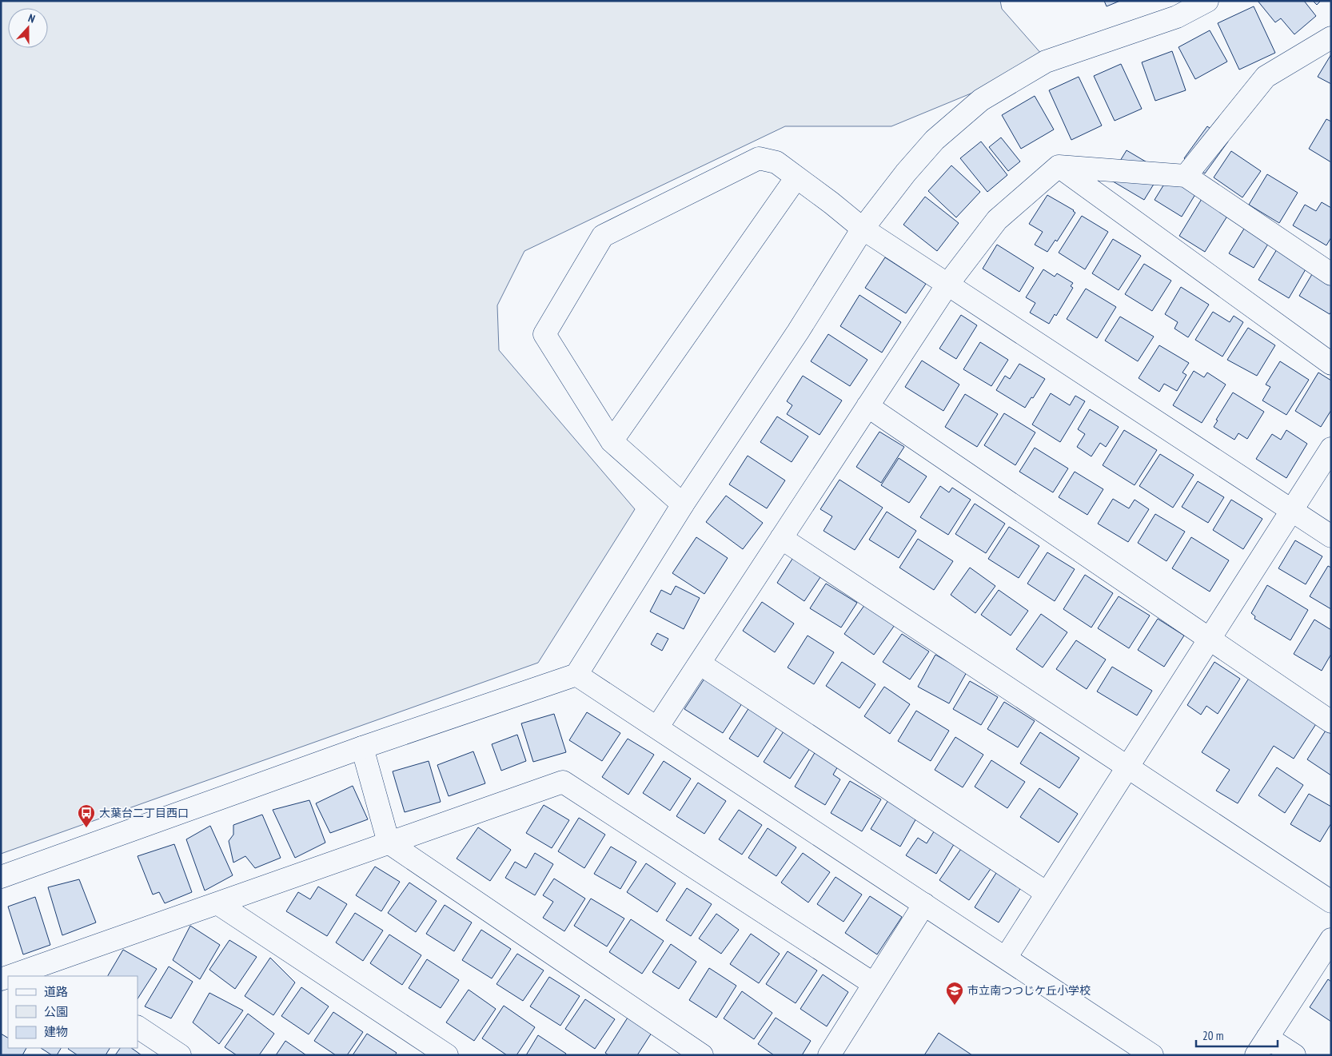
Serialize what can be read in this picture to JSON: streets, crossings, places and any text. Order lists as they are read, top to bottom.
{
  "places": {
    "bus stop": ["大葉台二丁目西口"],
    "school or university": ["市立南つつじケ丘小学校"]
  },
  "legend": ["道路", "公園", "建物"],
  "scale_bar": "20 m",
  "north": "top"
}
